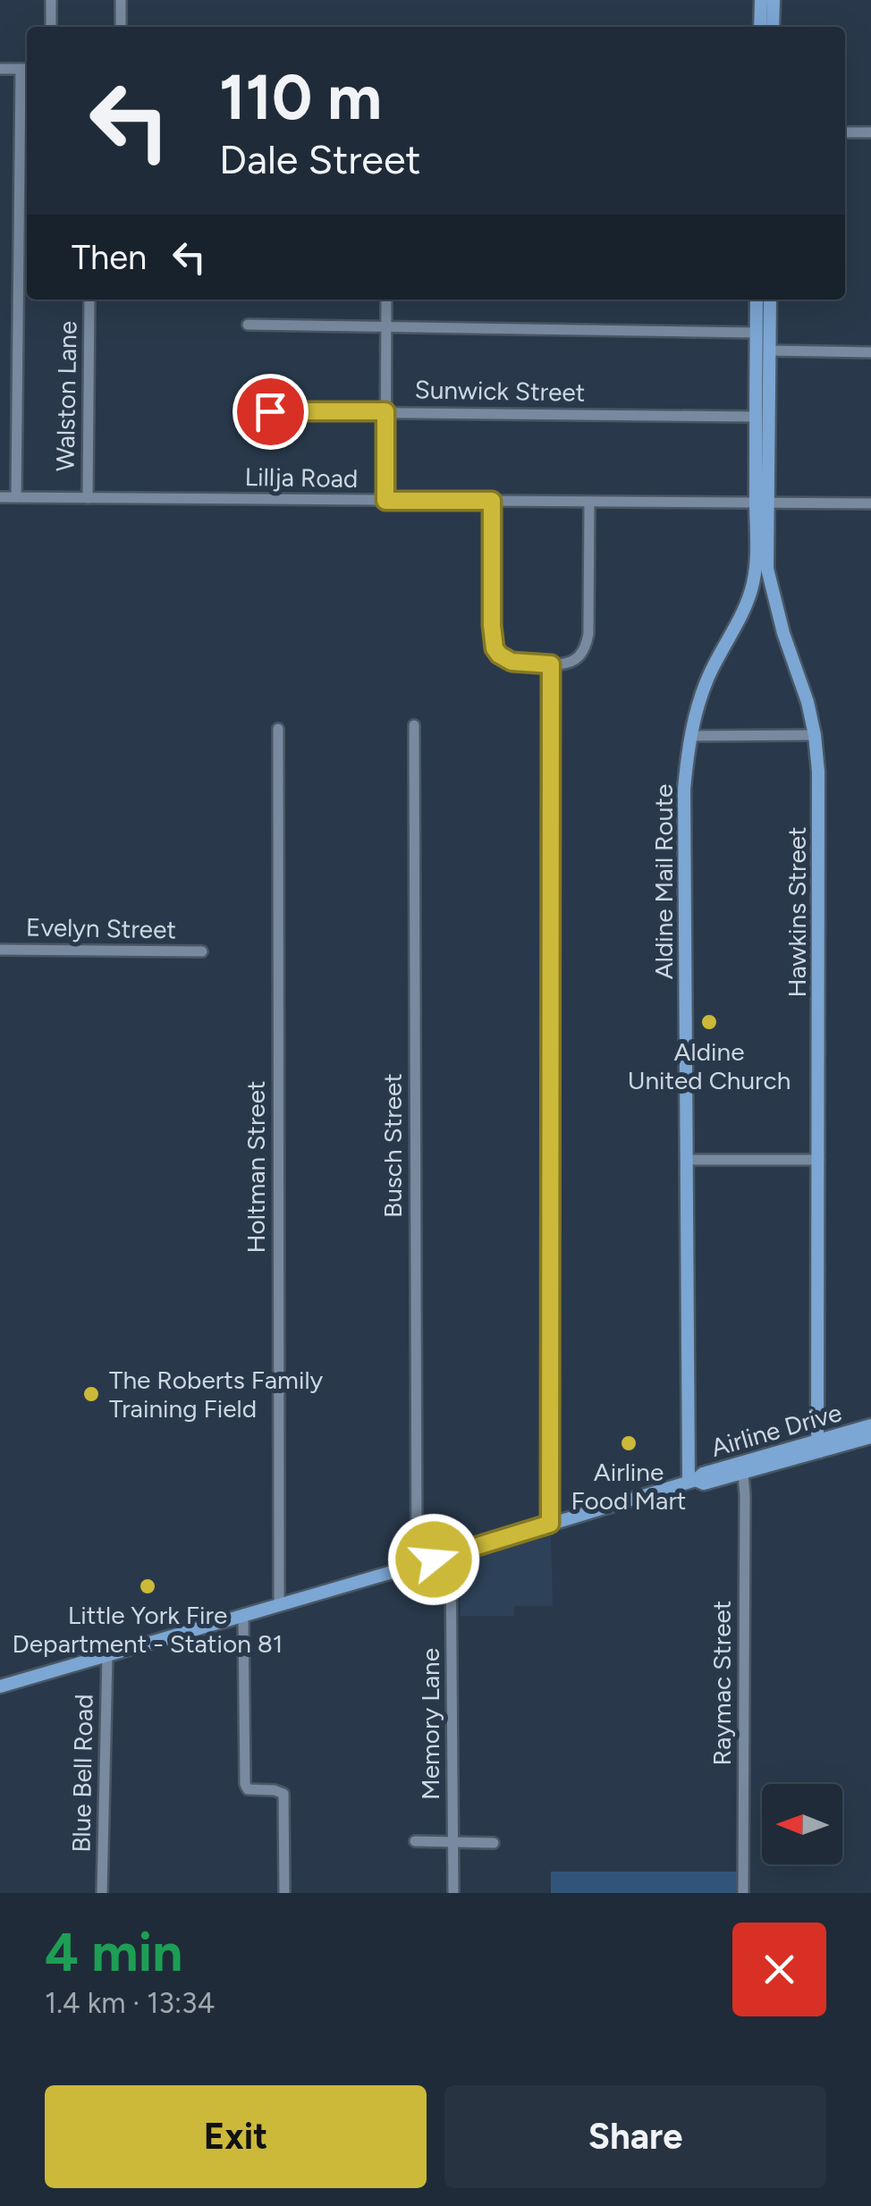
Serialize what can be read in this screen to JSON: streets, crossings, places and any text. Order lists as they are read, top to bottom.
{
  "streets": {
    "main road": ["Aldine Mail Route", "Hawkins Street", "Airline Drive"],
    "street": [
      "Sunwick Street",
      "Walston Lane",
      "Lillja Road",
      "Evelyn Street",
      "Busch Street",
      "Holtman Street",
      "Raymac Street",
      "Memory Lane",
      "Blue Bell Road"
    ]
  },
  "crossings": [
    ["Sunwick Street", "Aldine Mail Route"],
    ["Walston Lane", "Lillja Road"],
    ["Lillja Road", "Aldine Mail Route"],
    ["Aldine Mail Route", "Hawkins Street"],
    ["Aldine Mail Route", "Airline Drive"],
    ["Hawkins Street", "Airline Drive"],
    ["Busch Street", "Airline Drive"],
    ["Holtman Street", "Airline Drive"],
    ["Airline Drive", "Raymac Street"],
    ["Airline Drive", "Memory Lane"],
    ["Airline Drive", "Blue Bell Road"]
  ],
  "places": [
    "Aldine United Church",
    "The Roberts Family Training Field",
    "Airline Food Mart",
    "Little York Fire Department - Station 81"
  ],
  "north": "left",
  "page": {
    "turn": ["110 m", "Dale Street"],
    "then": "Then",
    "heading": ["4 min", "1.4 km · 13:34"],
    "buttons": ["Exit", "Share"]
  }
}
